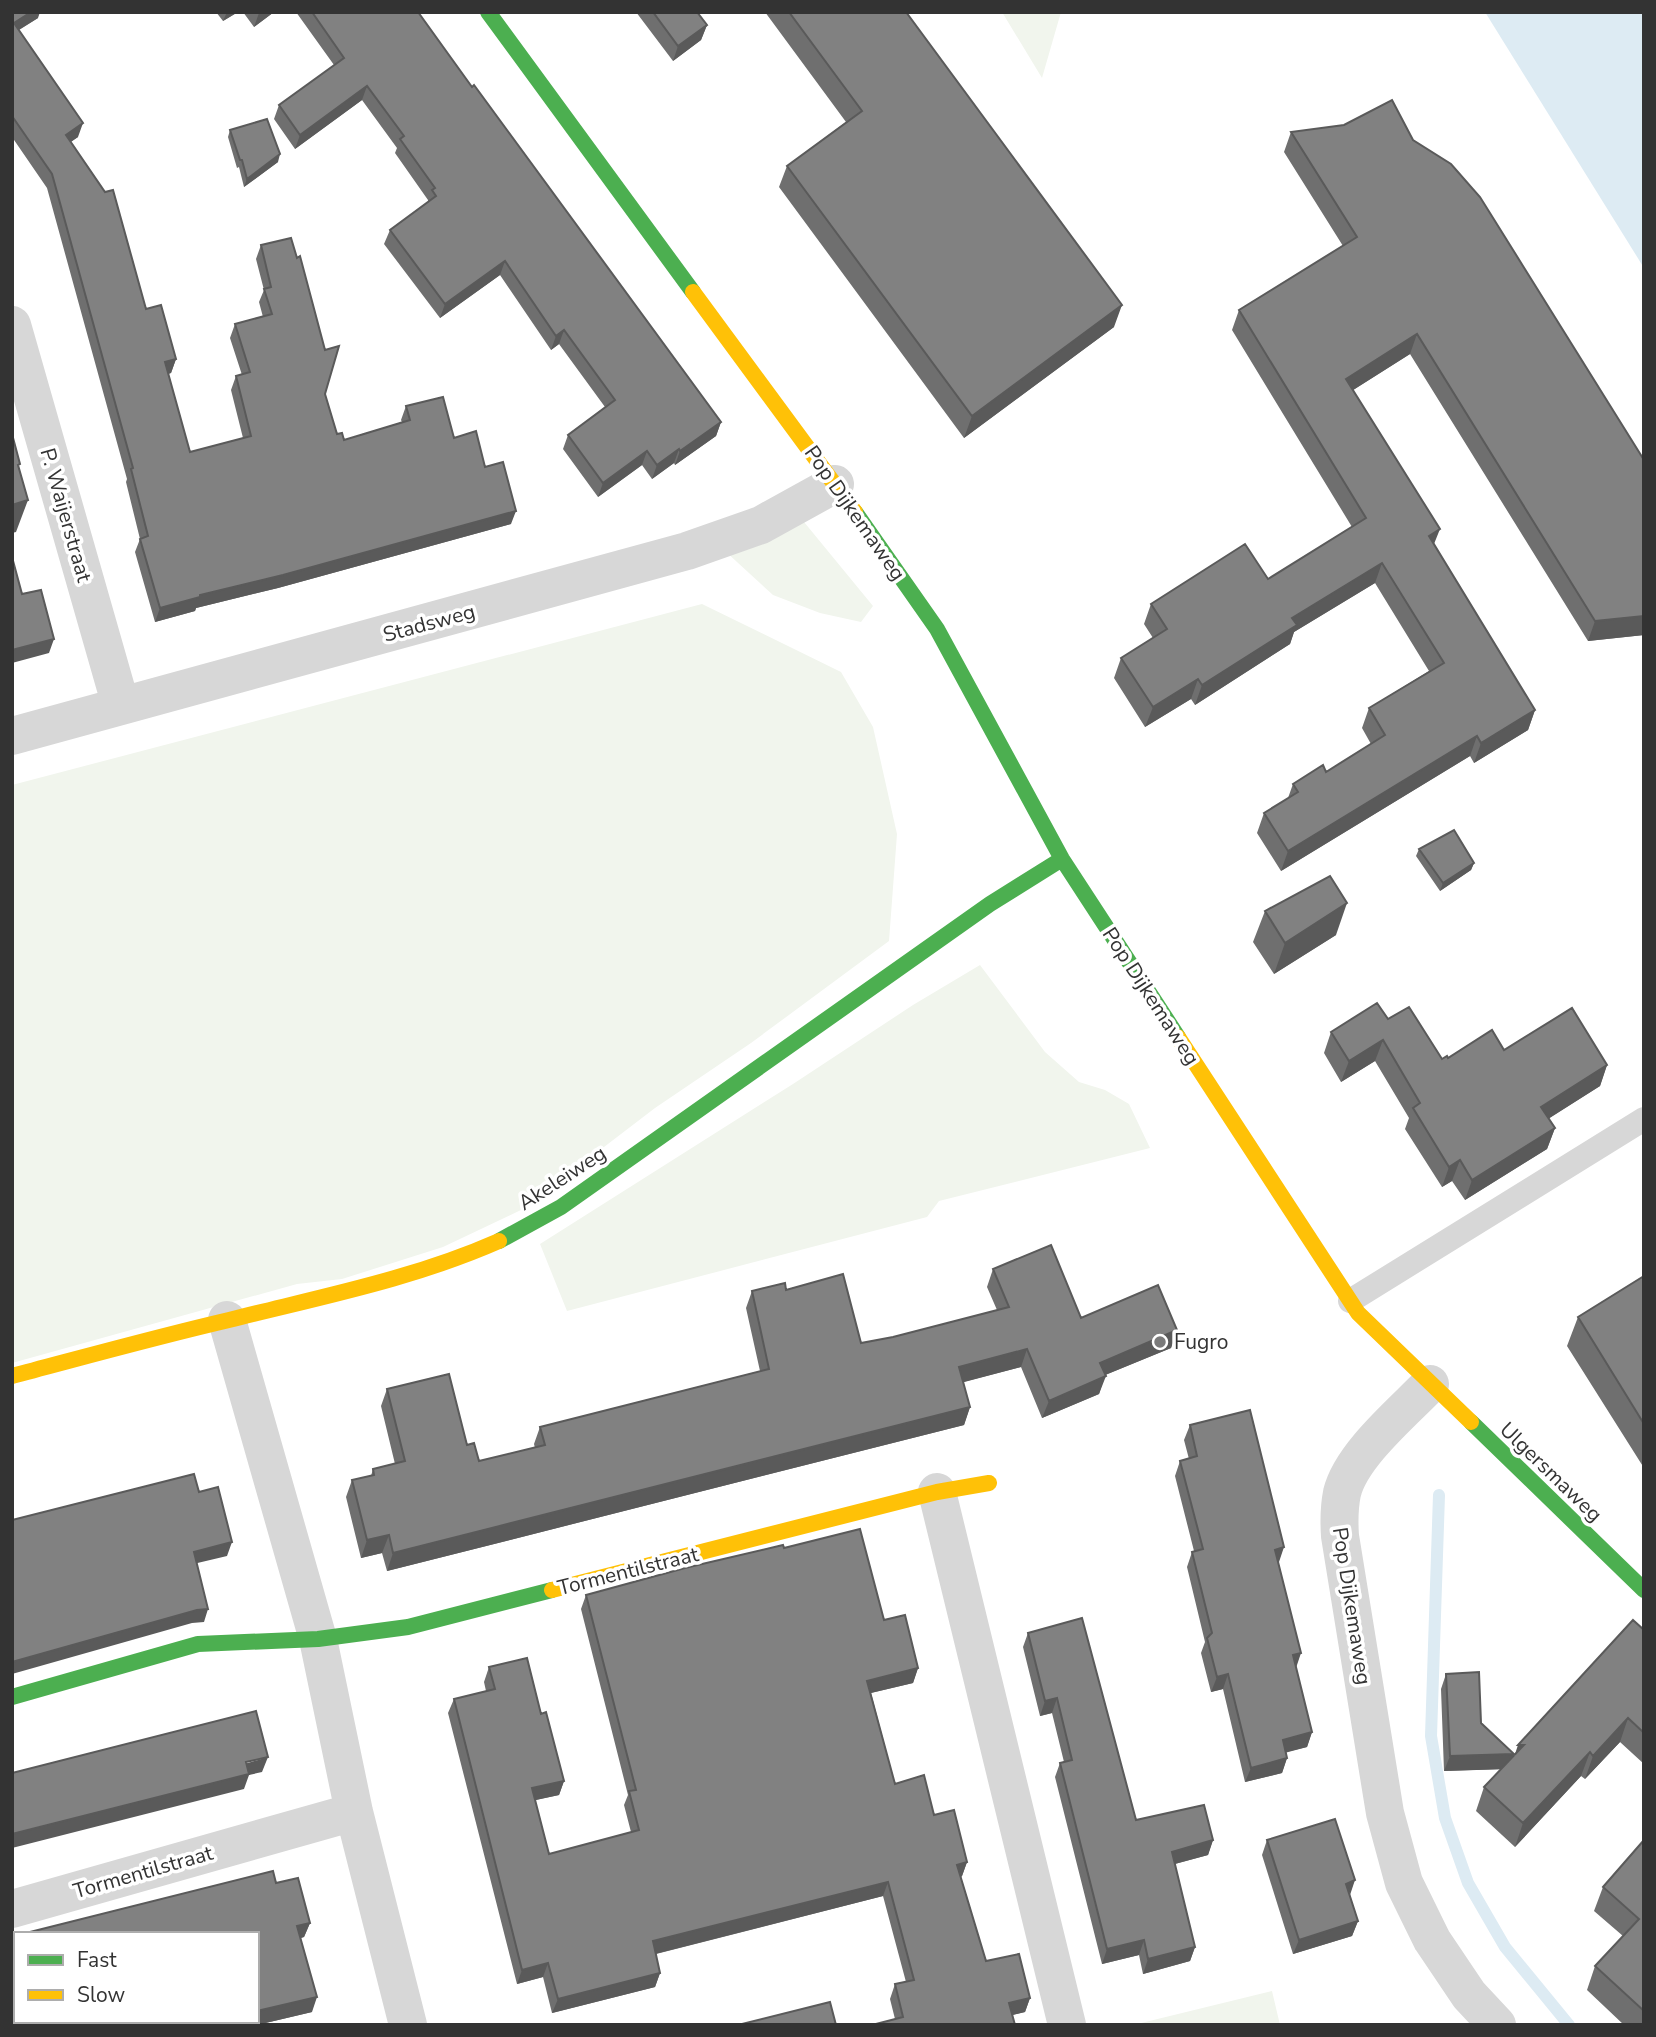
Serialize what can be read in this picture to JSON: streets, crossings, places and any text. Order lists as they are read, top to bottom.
{
  "streets": {
    "street": [
      "Pop Dijkemaweg",
      "P. Waijerstraat",
      "Stadsweg",
      "Akeleiweg",
      "Ulgersmaweg",
      "Tormentilstraat"
    ]
  },
  "crossings": [
    ["Pop Dijkemaweg", "Stadsweg"],
    ["Pop Dijkemaweg", "Akeleiweg"],
    ["Pop Dijkemaweg", "Ulgersmaweg"],
    ["P. Waijerstraat", "Stadsweg"]
  ],
  "places": ["Fugro"],
  "legend": ["Fast", "Slow"]
}
